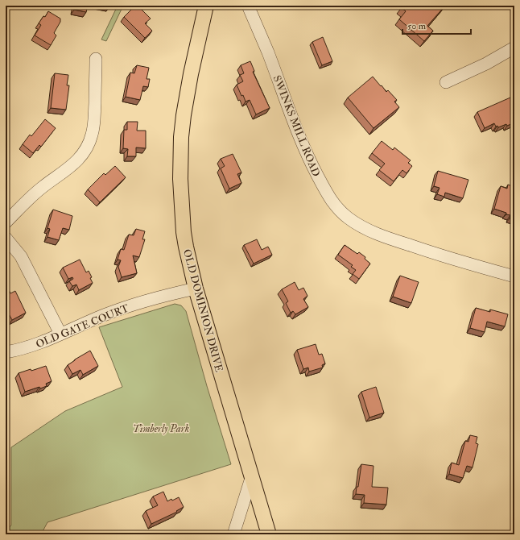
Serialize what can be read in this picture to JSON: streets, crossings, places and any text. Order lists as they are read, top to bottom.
{
  "streets": {
    "main road": ["OLD DOMINION DRIVE"],
    "street": ["SWINKS MILL ROAD", "OLD GATE COURT"]
  },
  "crossings": [
    ["OLD DOMINION DRIVE", "OLD GATE COURT"]
  ],
  "parks": ["Timberly Park"],
  "scale_bar": "50 m"
}
